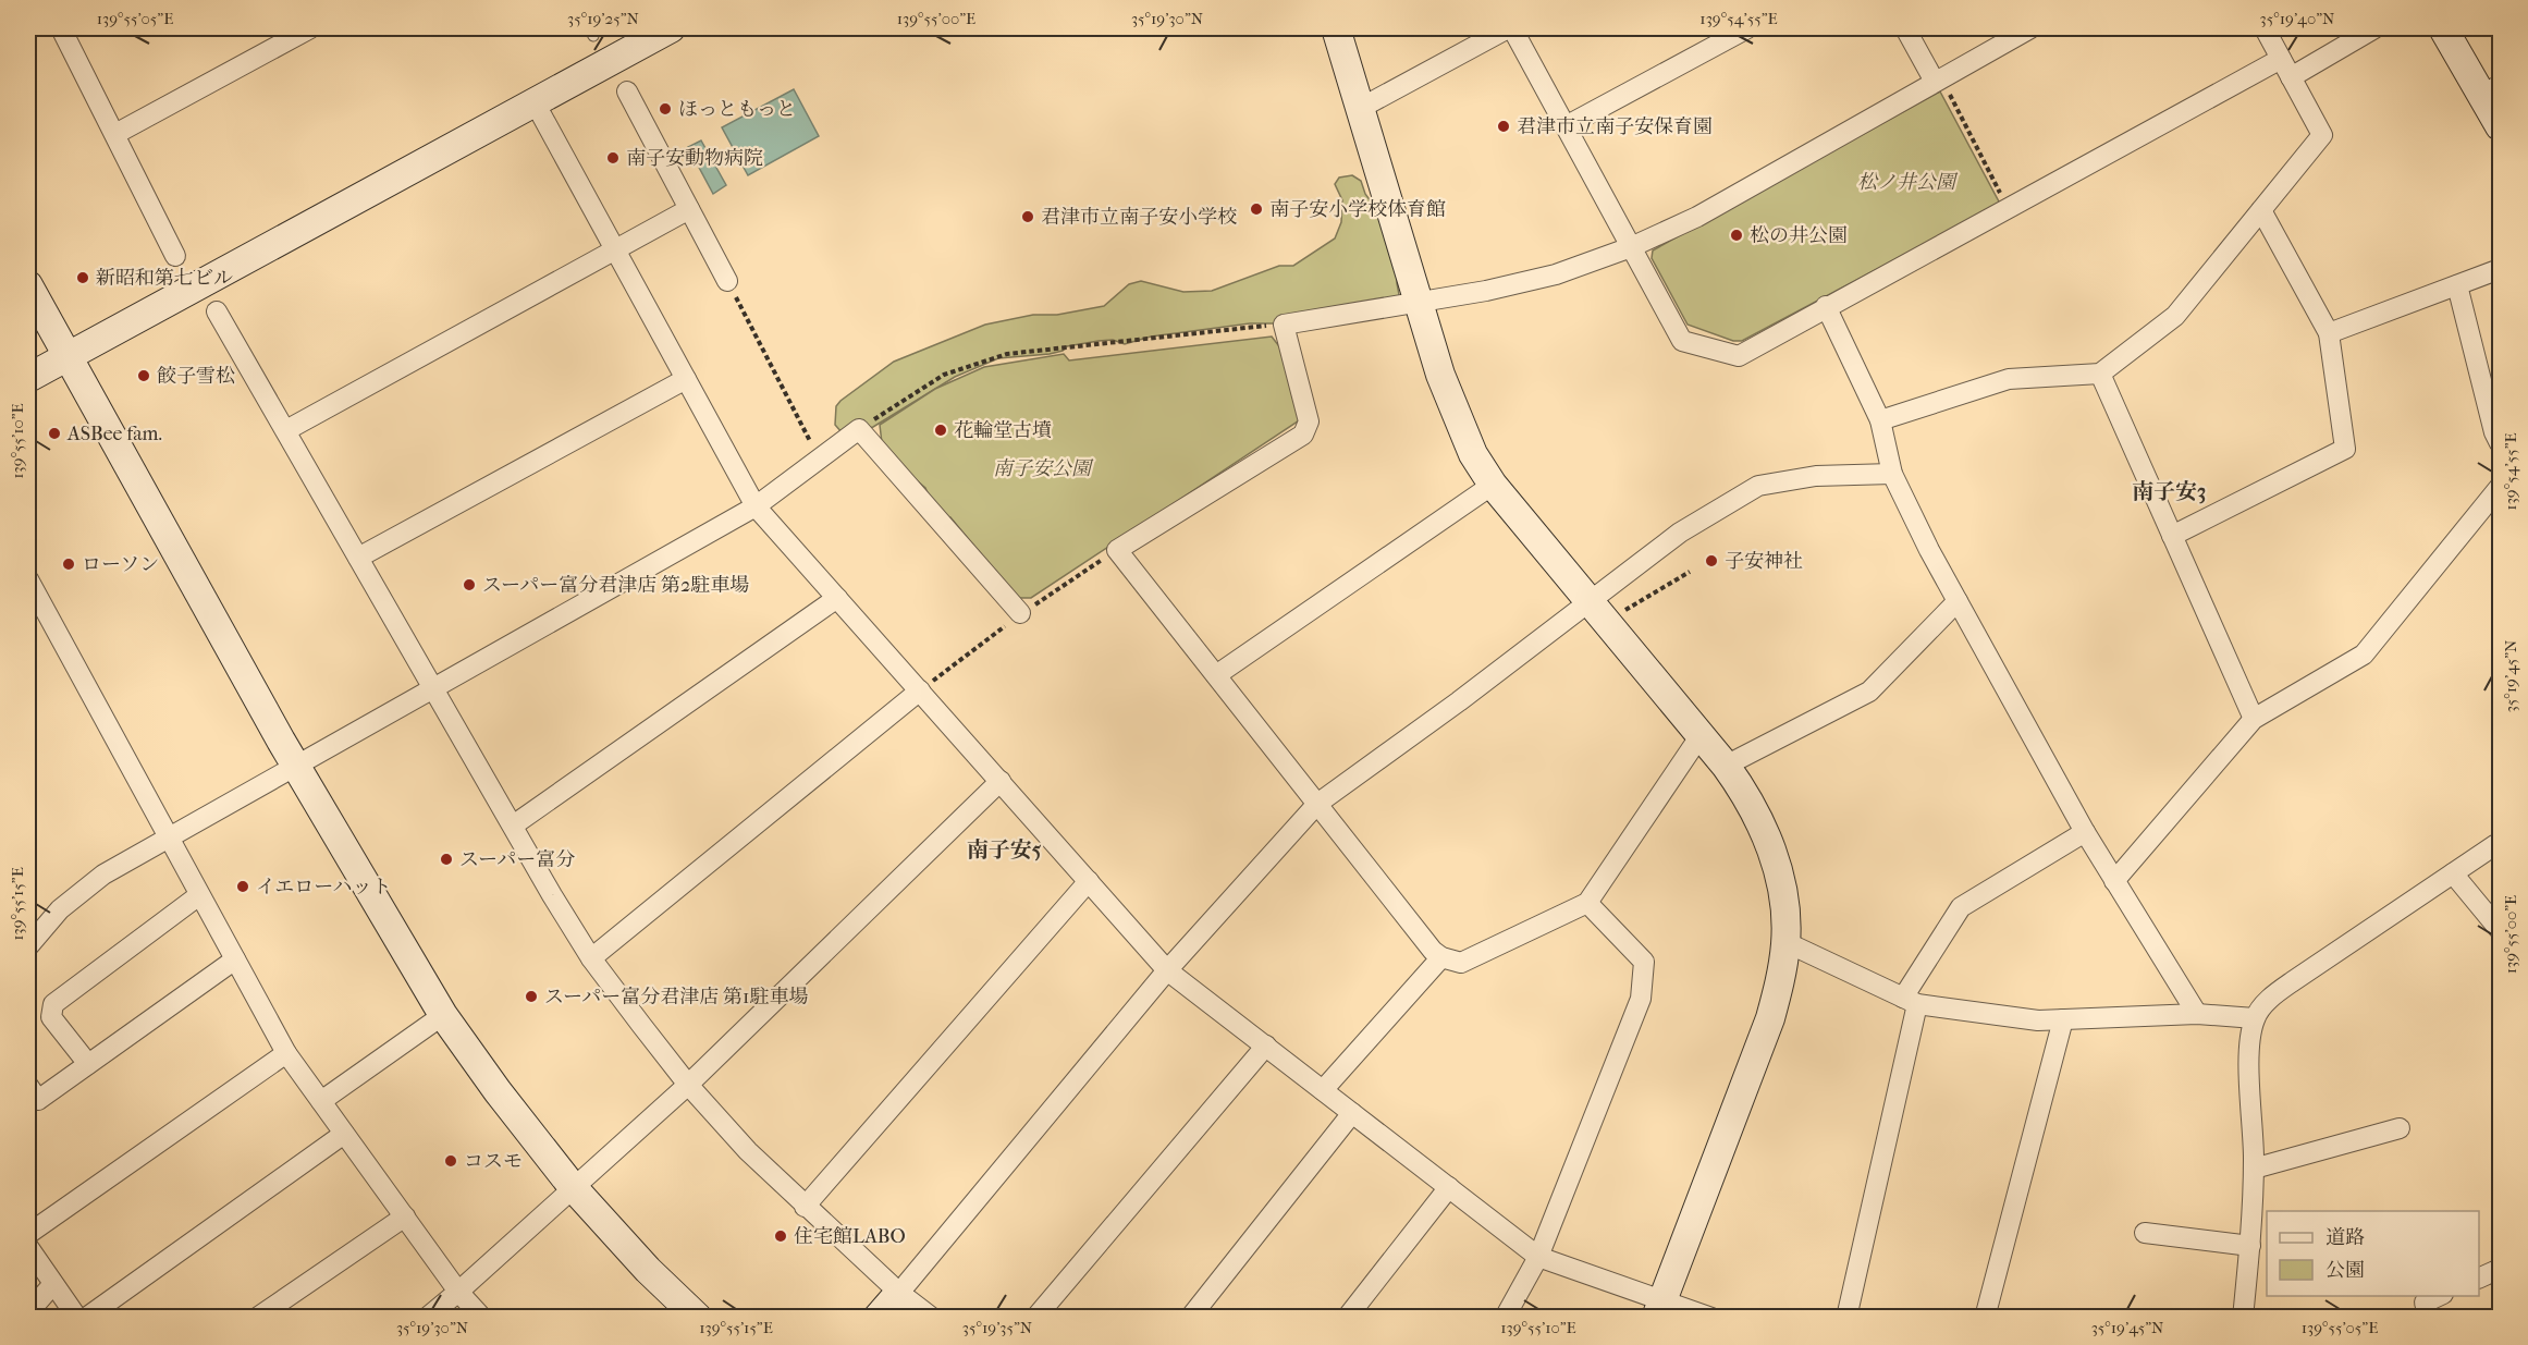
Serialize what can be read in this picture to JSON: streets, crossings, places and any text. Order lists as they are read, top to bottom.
{
  "districts": ["南子安3", "南子安5"],
  "parks": ["松ノ井公園", "南子安公園"],
  "places": [
    "ほっともっと",
    "君津市立南子安保育園",
    "南子安動物病院",
    "南子安小学校体育館",
    "君津市立南子安小学校",
    "松の井公園",
    "新昭和第七ビル",
    "餃子雪松",
    "花輪堂古墳",
    "ASBee fam.",
    "子安神社",
    "ローソン",
    "スーパー富分君津店 第2駐車場",
    "スーパー富分",
    "イエローハット",
    "スーパー富分君津店 第1駐車場",
    "コスモ",
    "住宅館LABO"
  ],
  "legend": ["道路", "公園"],
  "coordinates": [
    "139°55'05\"E",
    "35°19'25\"N",
    "139°55'00\"E",
    "35°19'30\"N",
    "139°54'55\"E",
    "35°19'40\"N",
    "139°55'10\"E",
    "35°19'45\"N",
    "139°55'15\"E",
    "35°19'35\"N"
  ]
}
